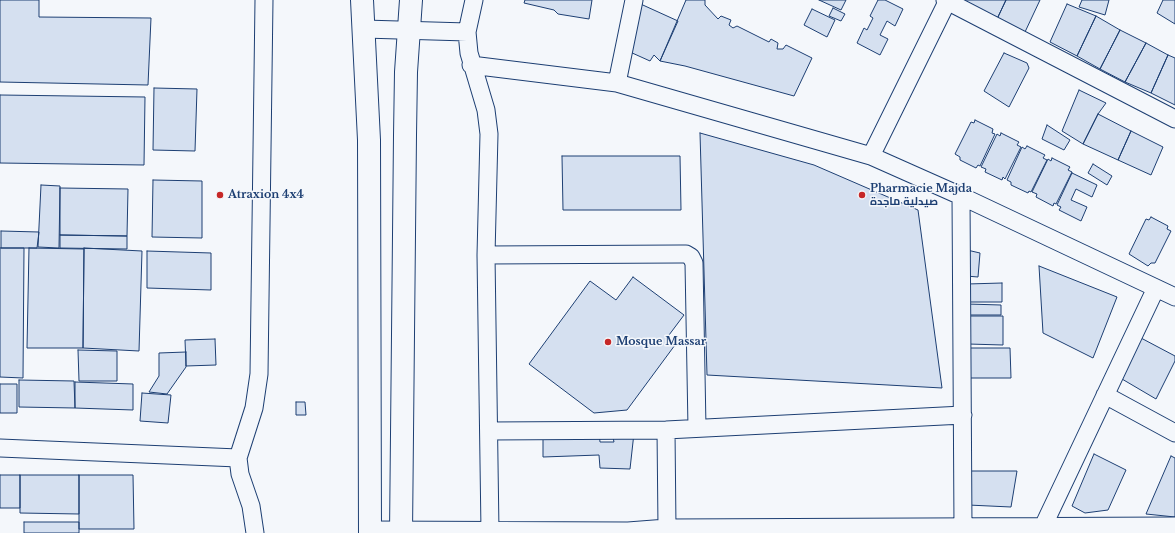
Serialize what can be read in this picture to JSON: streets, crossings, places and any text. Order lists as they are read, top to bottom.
{
  "places": ["Atraxion 4x4", "Pharmacie Majda صيدلية ماجدة", "Mosque Massar"]
}
